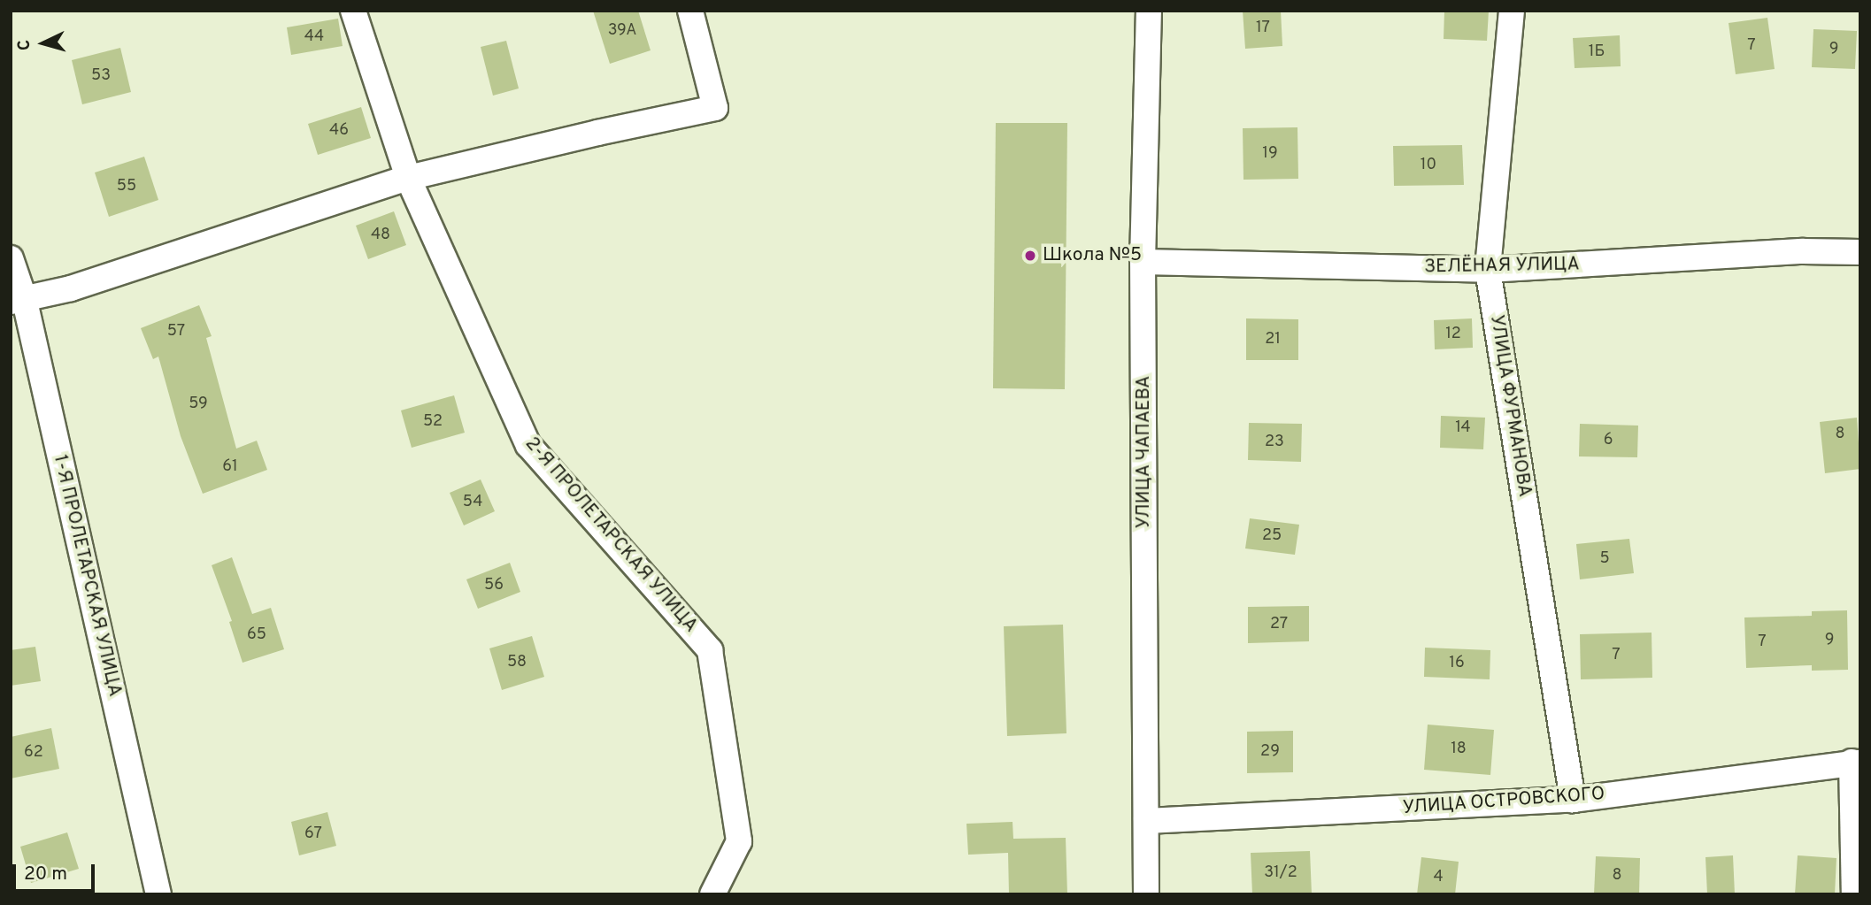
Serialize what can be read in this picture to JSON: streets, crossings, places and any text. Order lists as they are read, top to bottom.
{
  "streets": {
    "street": [
      "ЗЕЛЁНАЯ УЛИЦА",
      "УЛИЦА ФУРМАНОВА",
      "УЛИЦА ЧАПАЕВА",
      "2-Я ПРОЛЕТАРСКАЯ УЛИЦА",
      "1-Я ПРОЛЕТАРСКАЯ УЛИЦА",
      "УЛИЦА ОСТРОВСКОГО"
    ]
  },
  "crossings": [
    ["ЗЕЛЁНАЯ УЛИЦА", "УЛИЦА ФУРМАНОВА"],
    ["ЗЕЛЁНАЯ УЛИЦА", "УЛИЦА ЧАПАЕВА"],
    ["УЛИЦА ФУРМАНОВА", "УЛИЦА ОСТРОВСКОГО"],
    ["УЛИЦА ЧАПАЕВА", "УЛИЦА ОСТРОВСКОГО"]
  ],
  "places": ["Школа №5"],
  "house_numbers": [
    "17",
    "39А",
    "44",
    "7",
    "9",
    "1Б",
    "53",
    "46",
    "19",
    "10",
    "55",
    "48",
    "57",
    "12",
    "21",
    "59",
    "52",
    "14",
    "8",
    "6",
    "23",
    "61",
    "54",
    "25",
    "5",
    "56",
    "27",
    "65",
    "9",
    "7",
    "7",
    "58",
    "16",
    "18",
    "29",
    "62",
    "67",
    "31/2",
    "8",
    "4"
  ],
  "scale_bar": "20 m",
  "north": "left"
}
